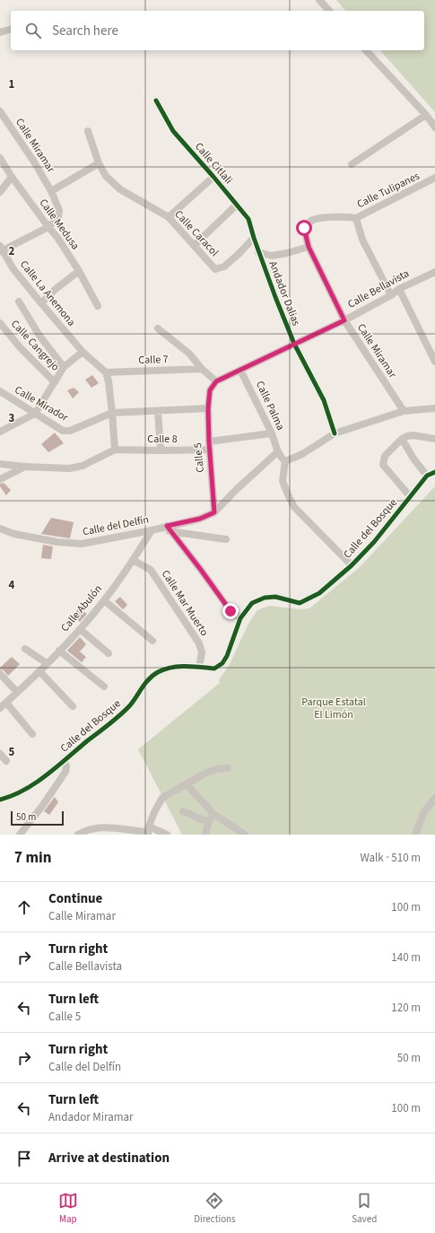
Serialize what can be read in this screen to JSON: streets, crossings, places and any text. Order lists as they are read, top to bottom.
{
  "streets": {
    "street": [
      "Calle Miramar",
      "Calle Citlali",
      "Calle Tulipanes",
      "Calle Medusa",
      "Calle Caracol",
      "Calle Bellavista",
      "Calle La Anemona",
      "Andador Dalias",
      "Calle Cangrejo",
      "Calle 7",
      "Calle Mirador",
      "Calle Palma",
      "Calle 8",
      "Calle 5",
      "Calle del Delfín",
      "Calle del Bosque",
      "Calle Mar Muerto",
      "Calle Abulón"
    ]
  },
  "crossings": [
    ["Calle Miramar", "Calle Tulipanes"],
    ["Calle Miramar", "Calle Medusa"],
    ["Calle Miramar", "Calle Bellavista"],
    ["Calle Citlali", "Calle Caracol"],
    ["Calle Citlali", "Andador Dalias"],
    ["Calle Caracol", "Andador Dalias"],
    ["Calle Bellavista", "Andador Dalias"],
    ["Calle Bellavista", "Calle Palma"],
    ["Calle Bellavista", "Calle 5"],
    ["Calle La Anemona", "Calle 7"],
    ["Calle 8", "Calle 5"],
    ["Calle 5", "Calle del Delfín"],
    ["Calle del Delfín", "Calle Abulón"],
    ["Calle del Bosque", "Calle Mar Muerto"],
    ["Calle Mar Muerto", "Calle Abulón"]
  ],
  "parks": ["Parque Estatal El Limón"],
  "scale_bar": "50 m",
  "page": {
    "search": "Search here",
    "scale": "50 m",
    "heading": ["7 min", "Walk · 510 m"],
    "list": [
      ["Continue", "Calle Miramar", "100 m"],
      ["Turn right", "Calle Bellavista", "140 m"],
      ["Turn left", "Calle 5", "120 m"],
      ["Turn right", "Calle del Delfín", "50 m"],
      ["Turn left", "Andador Miramar", "100 m"],
      "Arrive at destination"
    ],
    "nav": ["Map", "Directions", "Saved"]
  },
  "grid": {
    "rows": [
      "1",
      "2",
      "3",
      "4",
      "5"
    ]
  }
}
